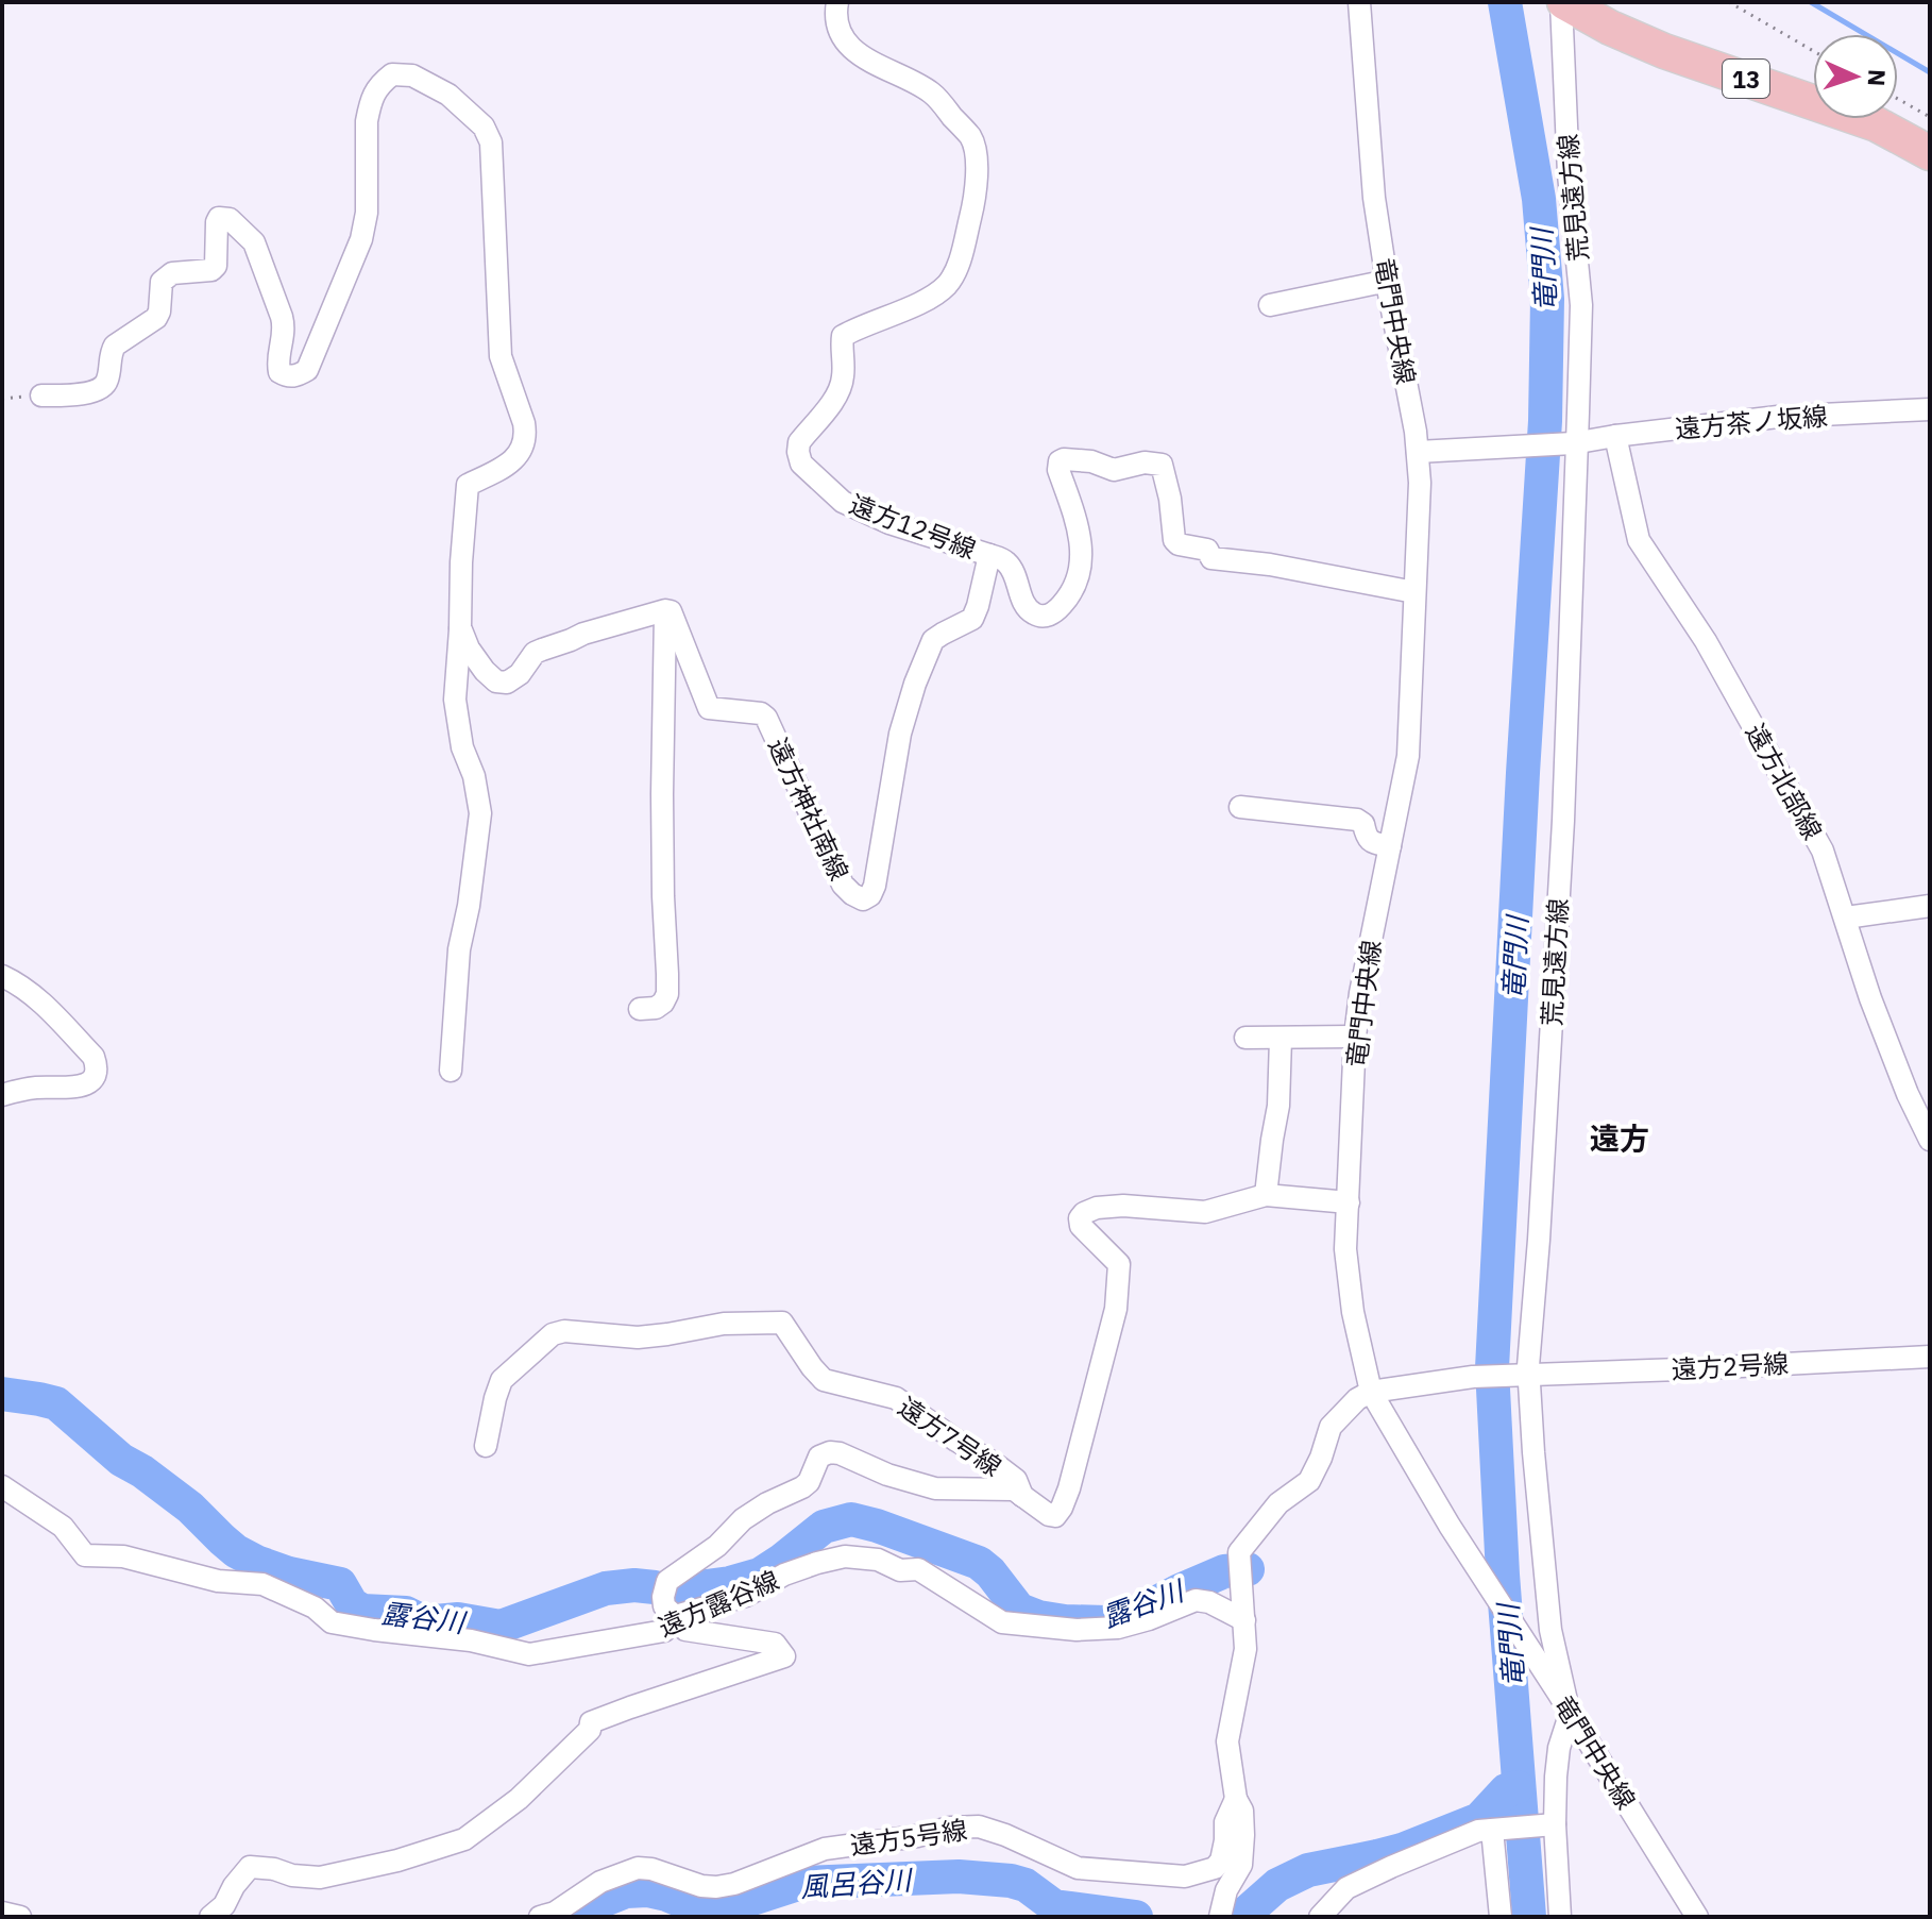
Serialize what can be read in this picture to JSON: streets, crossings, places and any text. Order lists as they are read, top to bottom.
{
  "streets": {
    "main road": ["13"],
    "street": [
      "荒見遠方線",
      "竜門中央線",
      "遠方茶ノ坂線",
      "遠方12号線",
      "遠方北部線",
      "遠方神社南線",
      "遠方2号線",
      "遠方7号線",
      "遠方露谷線",
      "遠方5号線"
    ]
  },
  "crossings": [
    ["13", "荒見遠方線"],
    ["荒見遠方線", "竜門中央線"],
    ["荒見遠方線", "遠方茶ノ坂線"],
    ["荒見遠方線", "遠方2号線"],
    ["竜門中央線", "遠方茶ノ坂線"],
    ["竜門中央線", "遠方2号線"],
    ["竜門中央線", "遠方7号線"],
    ["遠方茶ノ坂線", "遠方北部線"],
    ["遠方12号線", "遠方神社南線"]
  ],
  "districts": ["遠方"],
  "water": ["竜門川", "露谷川", "風呂谷川"],
  "north": "right"
}
